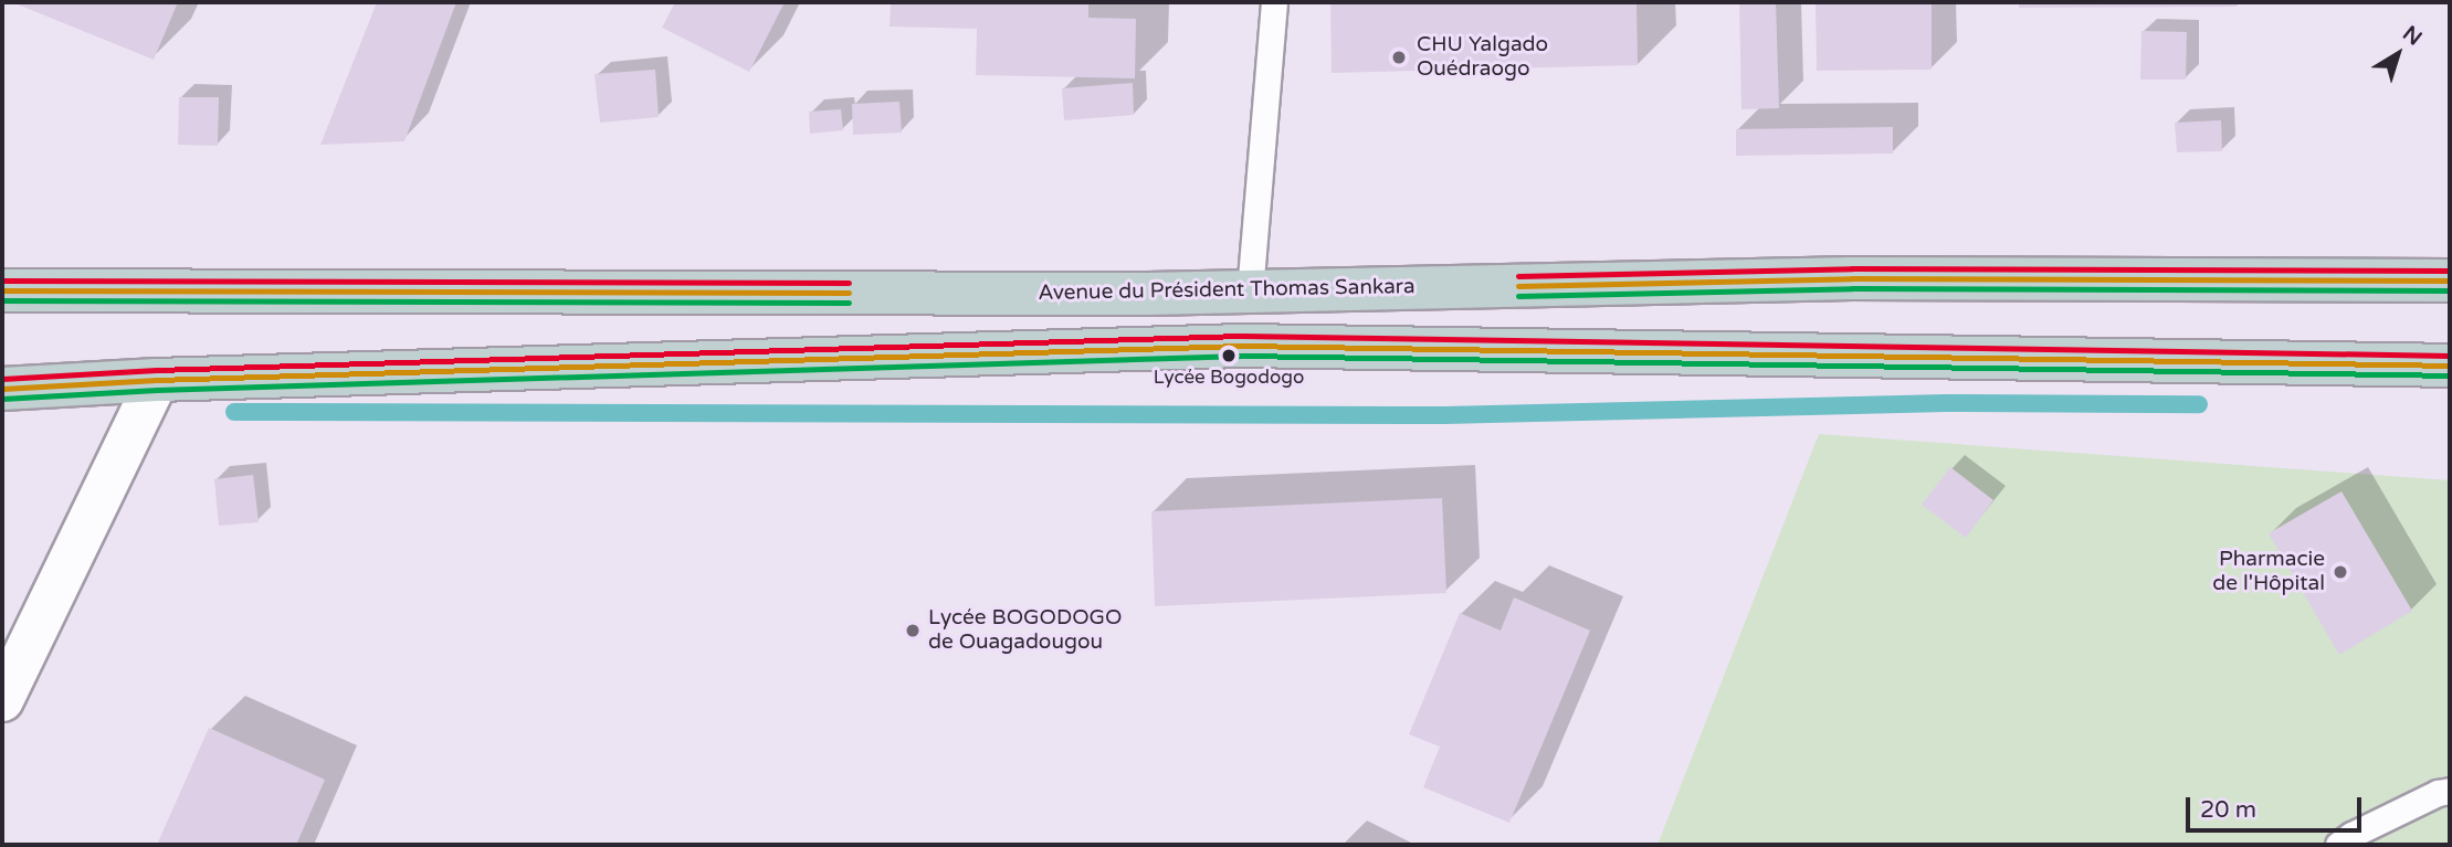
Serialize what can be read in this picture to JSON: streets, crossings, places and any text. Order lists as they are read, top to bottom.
{
  "streets": {
    "highway": ["Avenue du Président Thomas Sankara"]
  },
  "places": [
    "CHU Yalgado Ouédraogo",
    "Lycée Bogodogo",
    "Pharmacie de l'Hôpital",
    "Lycée BOGODOGO de Ouagadougou"
  ],
  "scale_bar": "20 m",
  "north": "top right"
}
